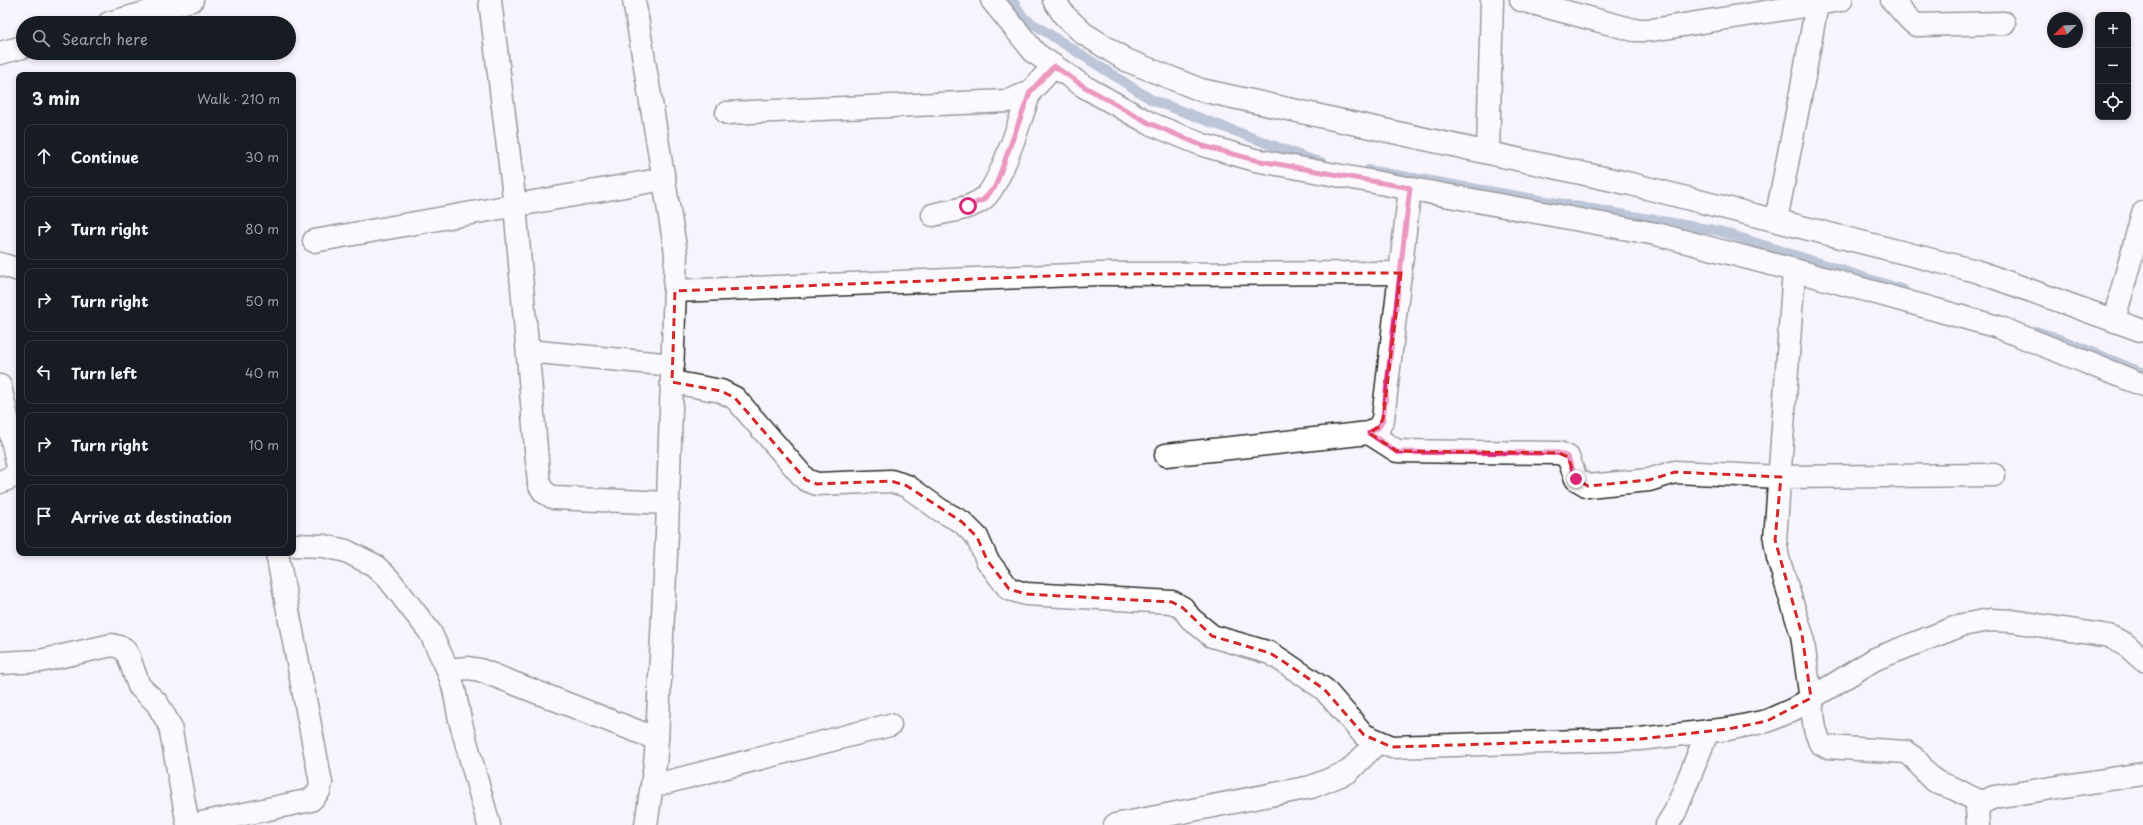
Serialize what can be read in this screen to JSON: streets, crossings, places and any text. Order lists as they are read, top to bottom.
{
  "north": "bottom left",
  "page": {
    "map_buttons": ["+", "−"],
    "search": "Search here",
    "heading": ["3 min", "Walk · 210 m"],
    "list": [
      ["Continue", "30 m"],
      ["Turn right", "80 m"],
      ["Turn right", "50 m"],
      ["Turn left", "40 m"],
      ["Turn right", "10 m"],
      "Arrive at destination"
    ]
  }
}
